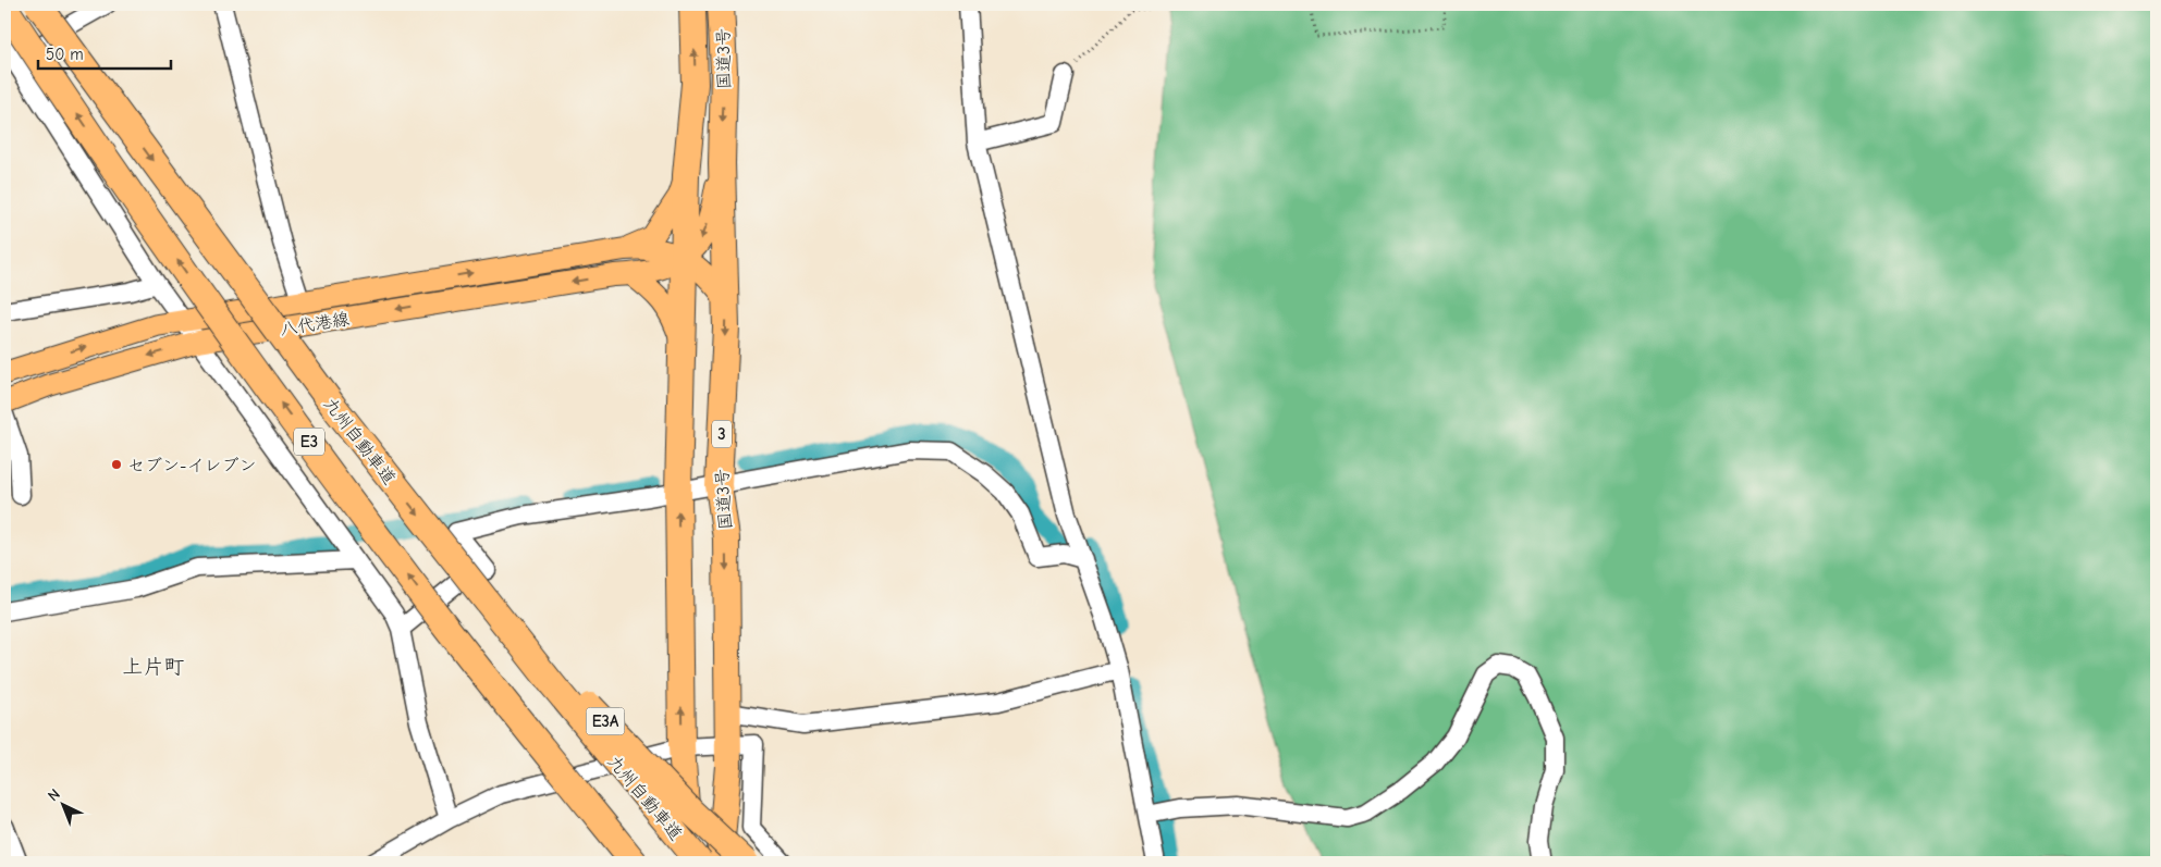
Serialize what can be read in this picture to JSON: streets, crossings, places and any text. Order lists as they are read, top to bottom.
{
  "streets": {
    "highway": [
      "国道3号",
      "3",
      "九州自動車道",
      "E3",
      "E3A"
    ],
    "main road": ["八代港線"]
  },
  "crossings": [
    ["国道3号", "八代港線"],
    ["九州自動車道", "E3A"]
  ],
  "districts": ["上片町"],
  "places": ["セブン-イレブン"],
  "scale_bar": "50 m",
  "north": "top left"
}
